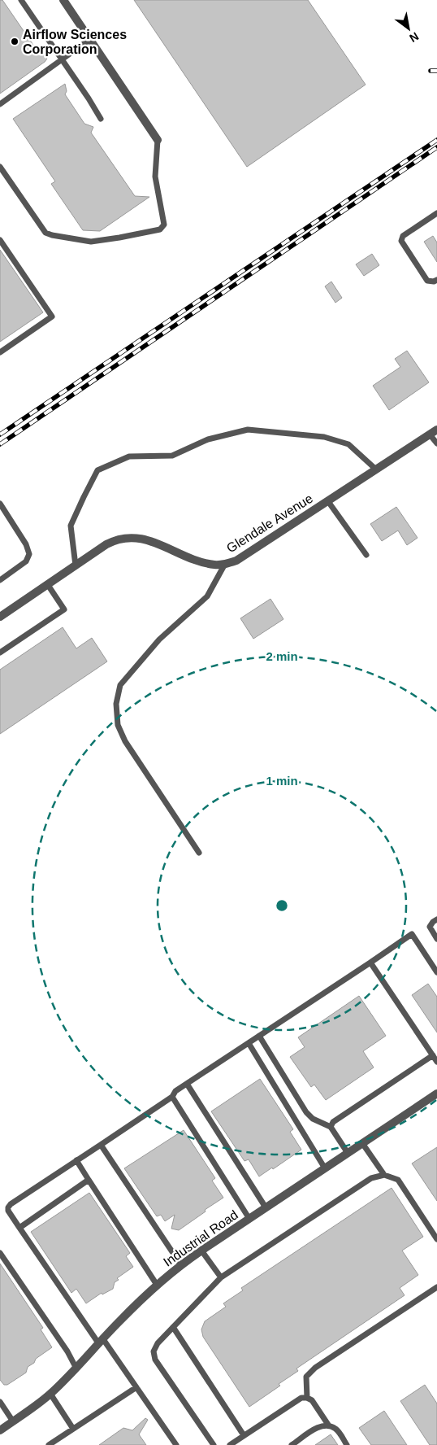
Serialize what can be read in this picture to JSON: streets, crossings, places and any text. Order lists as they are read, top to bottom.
{
  "streets": {
    "street": ["Glendale Avenue", "Industrial Road"]
  },
  "places": ["Airflow Sciences Corporation"],
  "north": "bottom right",
  "rings": ["2 min", "1 min"]
}
